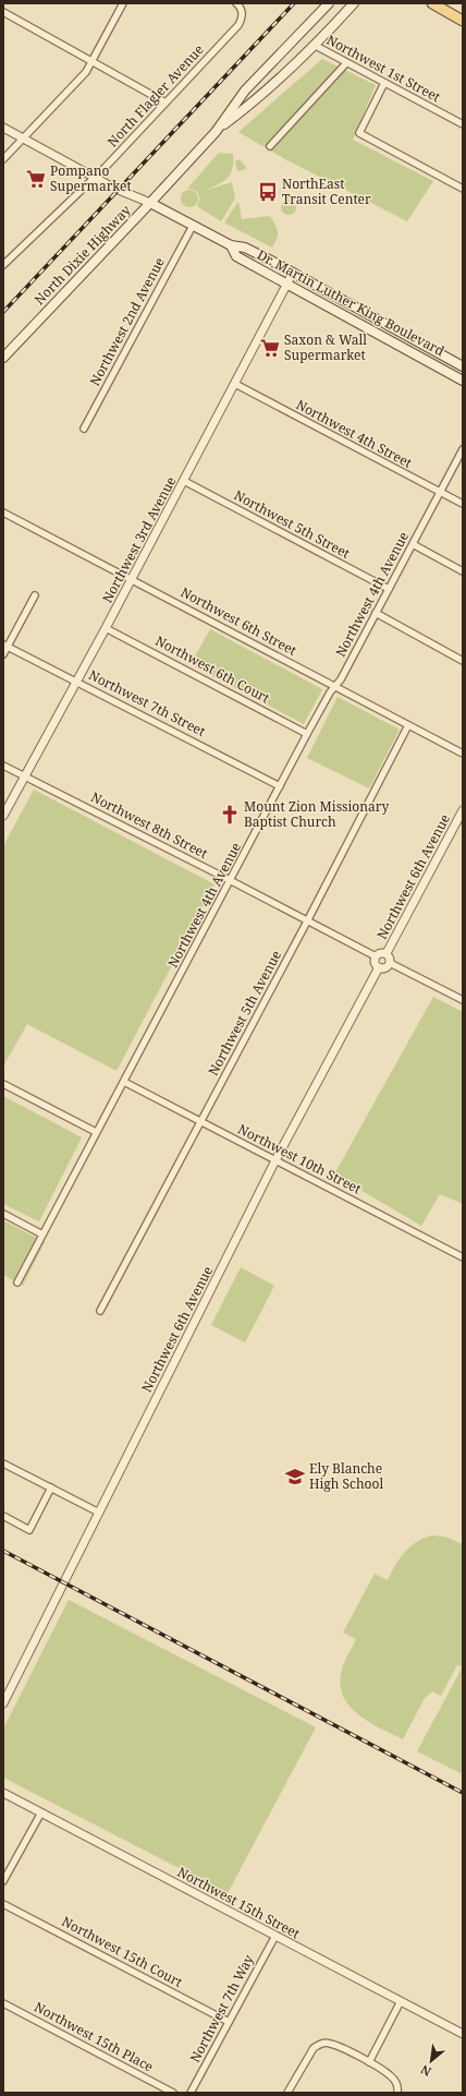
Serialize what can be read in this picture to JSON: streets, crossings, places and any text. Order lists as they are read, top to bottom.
{
  "streets": {
    "main road": ["North Dixie Highway", "Dr. Martin Luther King Boulevard"],
    "street": [
      "Northwest 1st Street",
      "North Flagler Avenue",
      "Northwest 2nd Avenue",
      "Northwest 4th Street",
      "Northwest 5th Street",
      "Northwest 3rd Avenue",
      "Northwest 4th Avenue",
      "Northwest 6th Street",
      "Northwest 6th Court",
      "Northwest 7th Street",
      "Northwest 8th Street",
      "Northwest 6th Avenue",
      "Northwest 5th Avenue",
      "Northwest 10th Street",
      "Northwest 15th Street",
      "Northwest 15th Court",
      "Northwest 7th Way",
      "Northwest 15th Place"
    ]
  },
  "crossings": [
    ["Northwest 1st Street", "North Dixie Highway"],
    ["North Dixie Highway", "Dr. Martin Luther King Boulevard"],
    ["Dr. Martin Luther King Boulevard", "Northwest 2nd Avenue"],
    ["Dr. Martin Luther King Boulevard", "Northwest 3rd Avenue"],
    ["Northwest 4th Street", "Northwest 3rd Avenue"],
    ["Northwest 4th Street", "Northwest 4th Avenue"],
    ["Northwest 5th Street", "Northwest 3rd Avenue"],
    ["Northwest 5th Street", "Northwest 4th Avenue"],
    ["Northwest 3rd Avenue", "Northwest 6th Street"],
    ["Northwest 3rd Avenue", "Northwest 6th Court"],
    ["Northwest 3rd Avenue", "Northwest 7th Street"],
    ["Northwest 3rd Avenue", "Northwest 8th Street"],
    ["Northwest 4th Avenue", "Northwest 6th Street"],
    ["Northwest 4th Avenue", "Northwest 6th Court"],
    ["Northwest 4th Avenue", "Northwest 7th Street"],
    ["Northwest 4th Avenue", "Northwest 8th Street"],
    ["Northwest 4th Avenue", "Northwest 10th Street"],
    ["Northwest 6th Street", "Northwest 5th Avenue"],
    ["Northwest 8th Street", "Northwest 6th Avenue"],
    ["Northwest 8th Street", "Northwest 5th Avenue"],
    ["Northwest 6th Avenue", "Northwest 10th Street"],
    ["Northwest 5th Avenue", "Northwest 10th Street"],
    ["Northwest 15th Street", "Northwest 7th Way"],
    ["Northwest 15th Court", "Northwest 7th Way"]
  ],
  "places": {
    "supermarket": ["Pompano Supermarket", "Saxon & Wall Supermarket"],
    "bus stop": ["NorthEast Transit Center"],
    "church": ["Mount Zion Missionary Baptist Church"],
    "school or university": ["Ely Blanche High School"]
  },
  "north": "bottom left"
}
